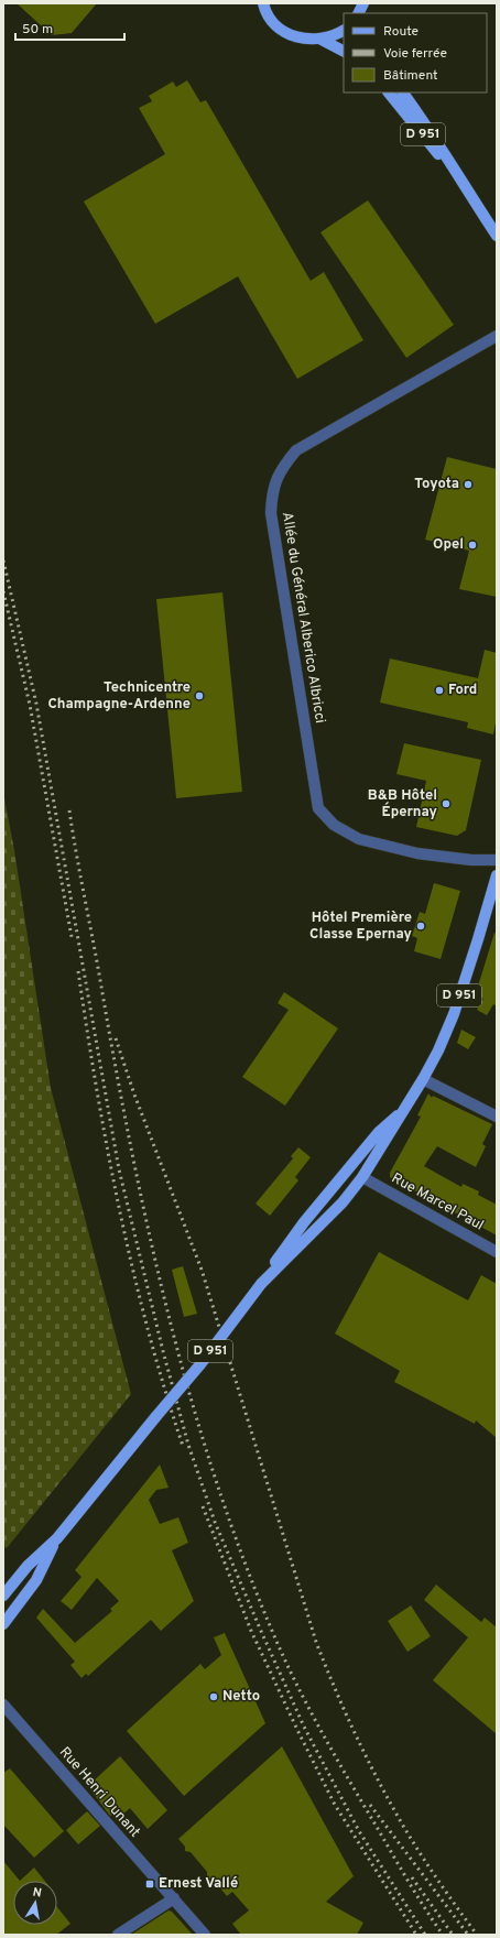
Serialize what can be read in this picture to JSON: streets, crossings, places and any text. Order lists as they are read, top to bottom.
{
  "streets": {
    "main road": ["D 951"],
    "street": ["Allée du Général Alberico Albricci", "Rue Marcel Paul", "Rue Henri Dunant"]
  },
  "crossings": [
    ["D 951", "Rue Marcel Paul"]
  ],
  "places": {
    "other": [
      "Toyota",
      "Opel",
      "Ford",
      "Technicentre Champagne-Ardenne",
      "B&B Hôtel Épernay",
      "Hôtel Première Classe Epernay",
      "Netto"
    ],
    "transit": ["Ernest Vallé"]
  },
  "legend": ["Route", "Voie ferrée", "Bâtiment"],
  "scale_bar": "50 m",
  "north": "top"
}
